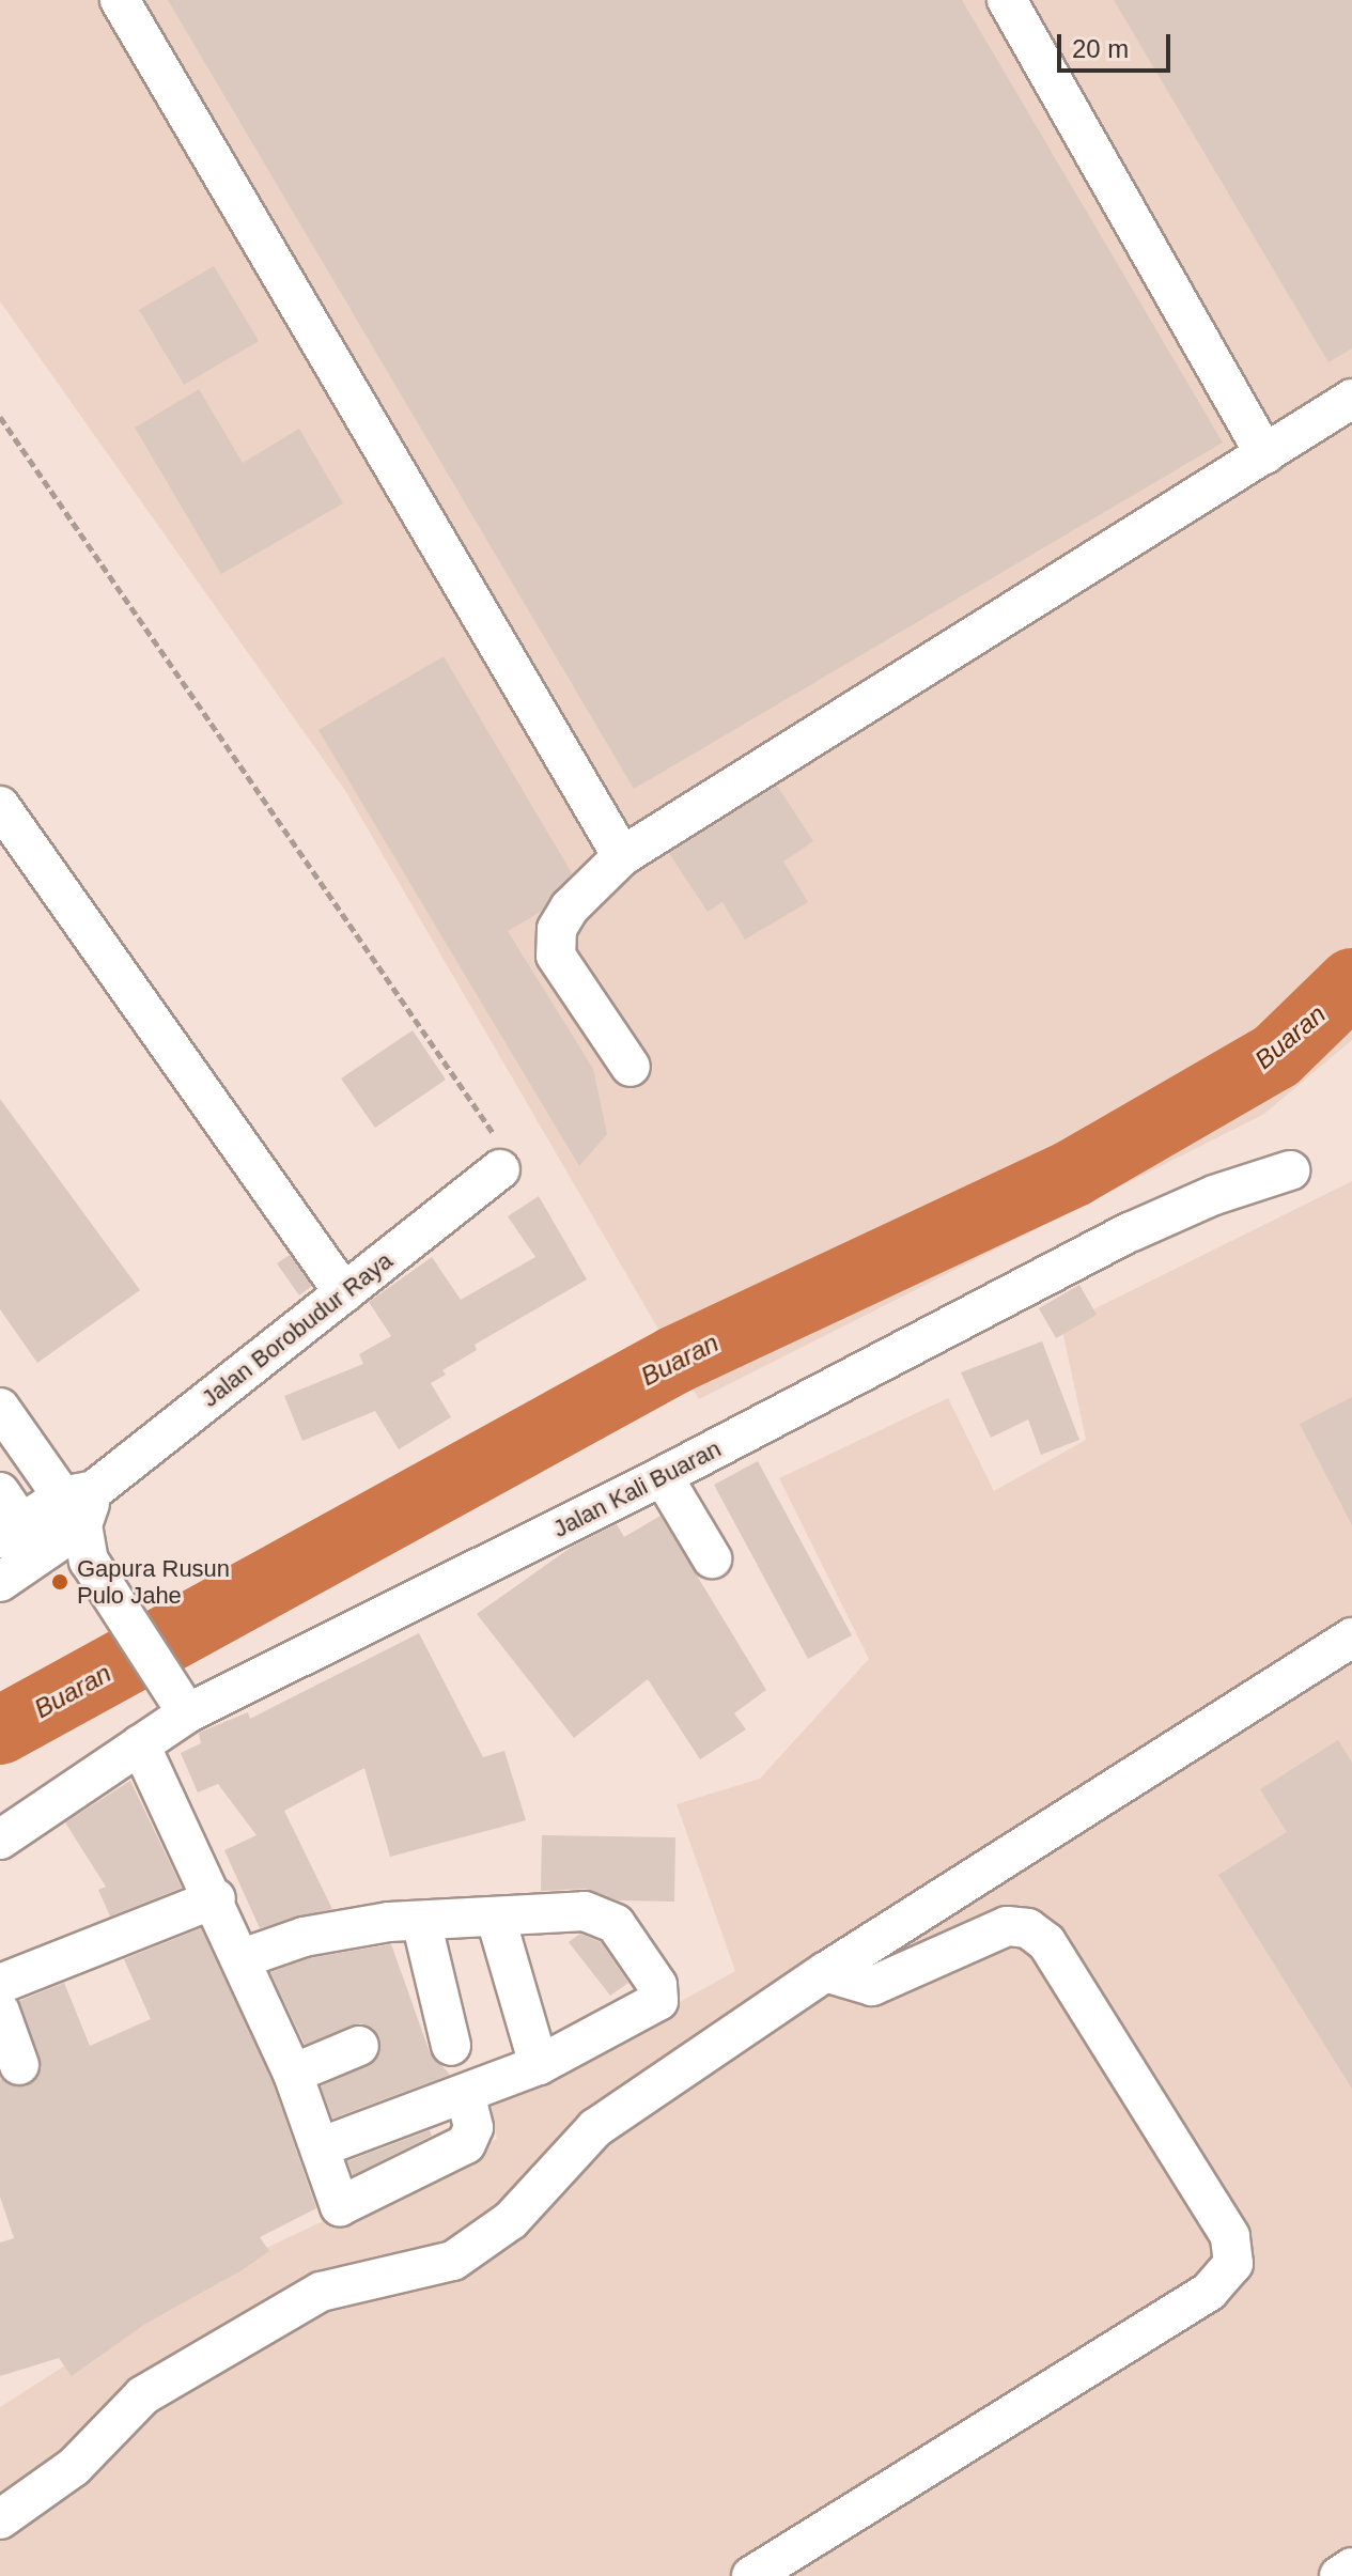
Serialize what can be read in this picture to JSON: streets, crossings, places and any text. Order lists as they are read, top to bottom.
{
  "streets": {
    "street": ["Jalan Borobudur Raya", "Jalan Kali Buaran"]
  },
  "water": ["Buaran"],
  "places": ["Gapura Rusun Pulo Jahe"],
  "scale_bar": "20 m"
}
